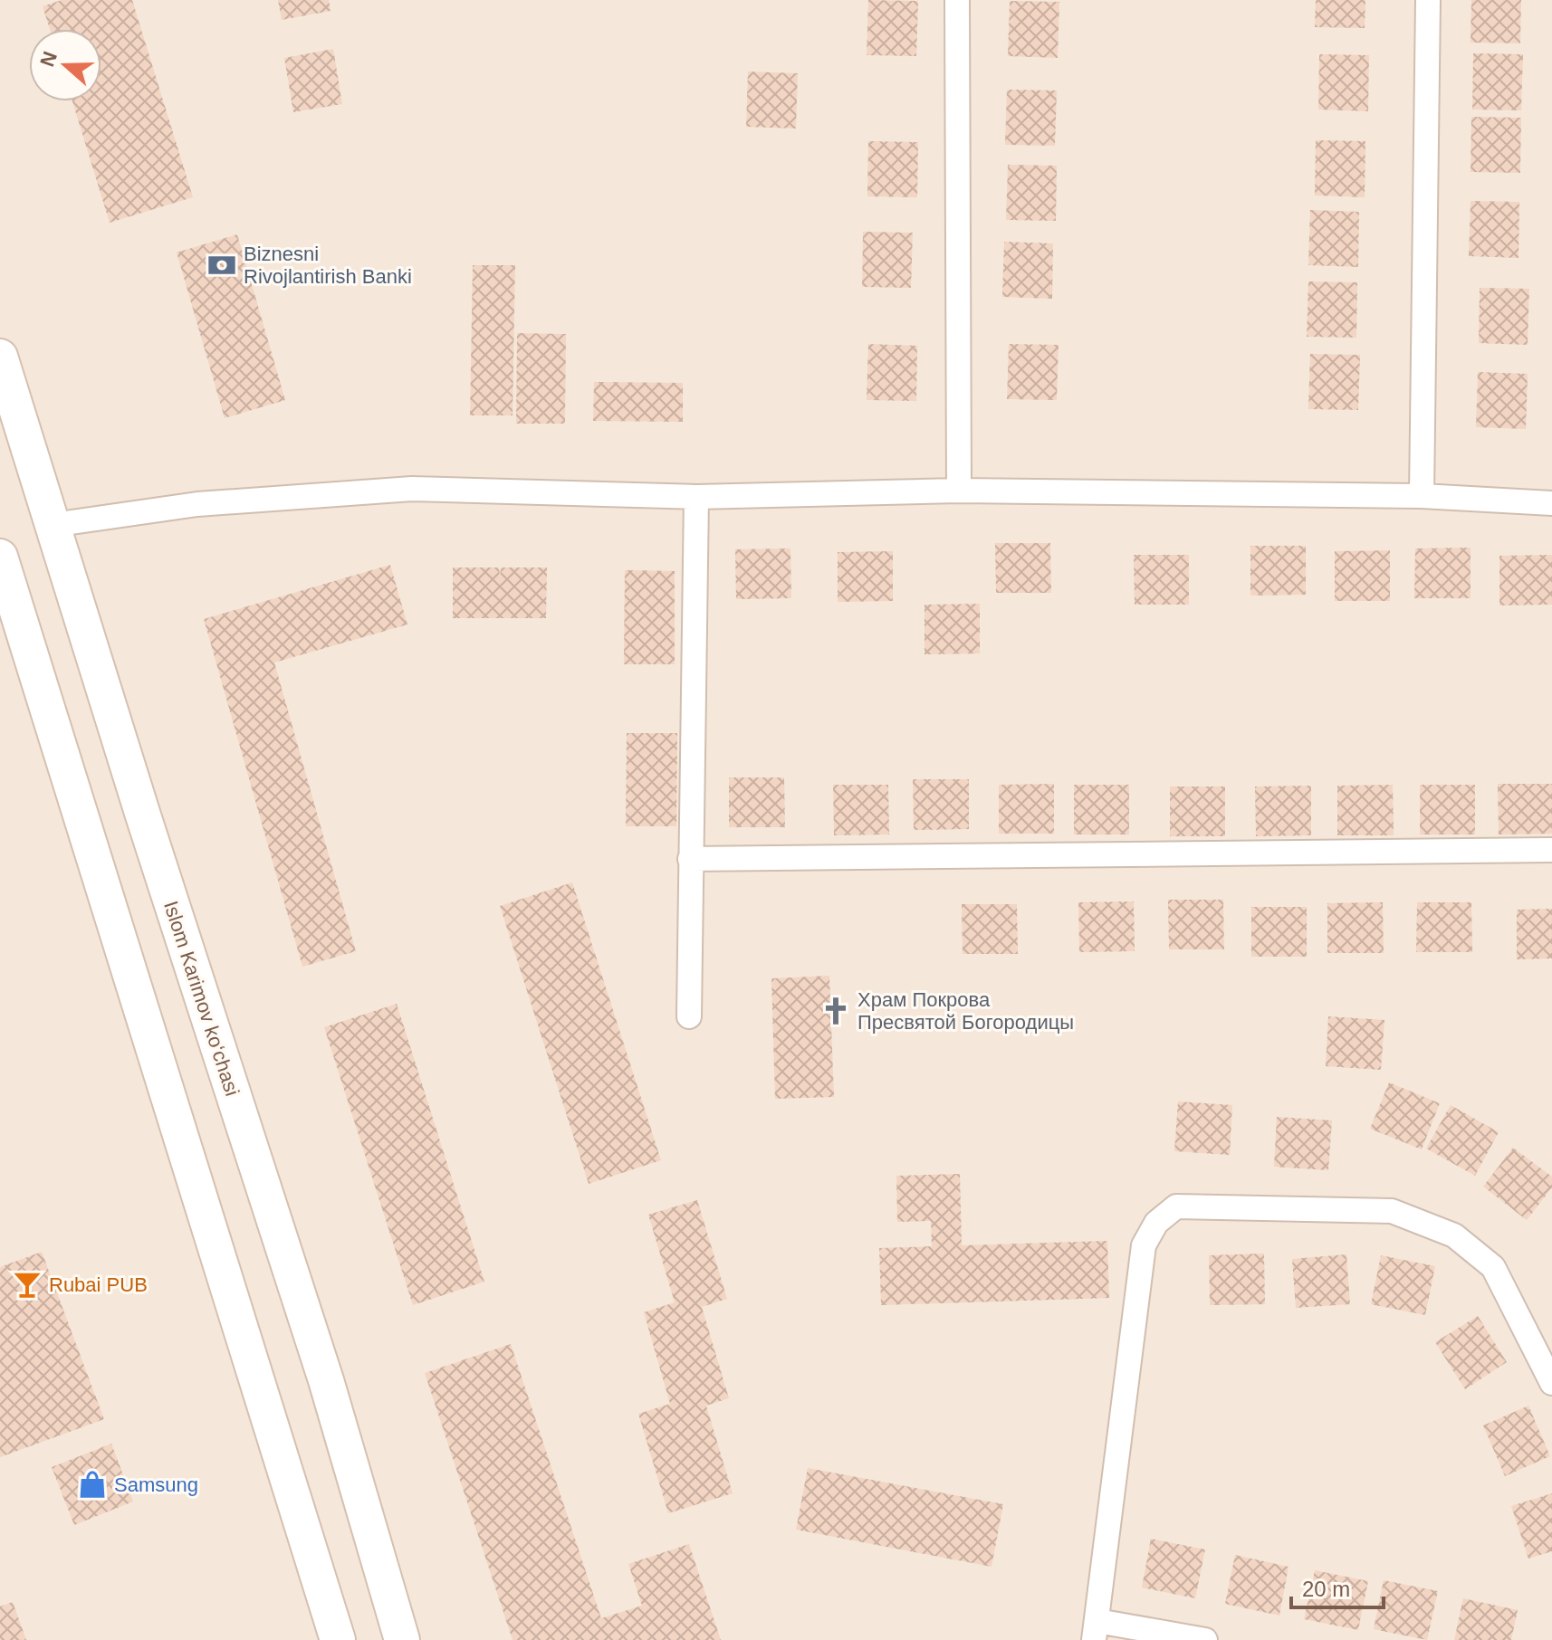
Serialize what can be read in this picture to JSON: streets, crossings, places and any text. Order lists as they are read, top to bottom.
{
  "streets": {
    "main road": ["Islom Karimov ko‘chasi"]
  },
  "places": {
    "bank": ["Biznesni Rivojlantirish Banki"],
    "church": ["Храм Покрова Пресвятой Богородицы"],
    "bar": ["Rubai PUB"],
    "shop": ["Samsung"]
  },
  "scale_bar": "20 m",
  "north": "left"
}
